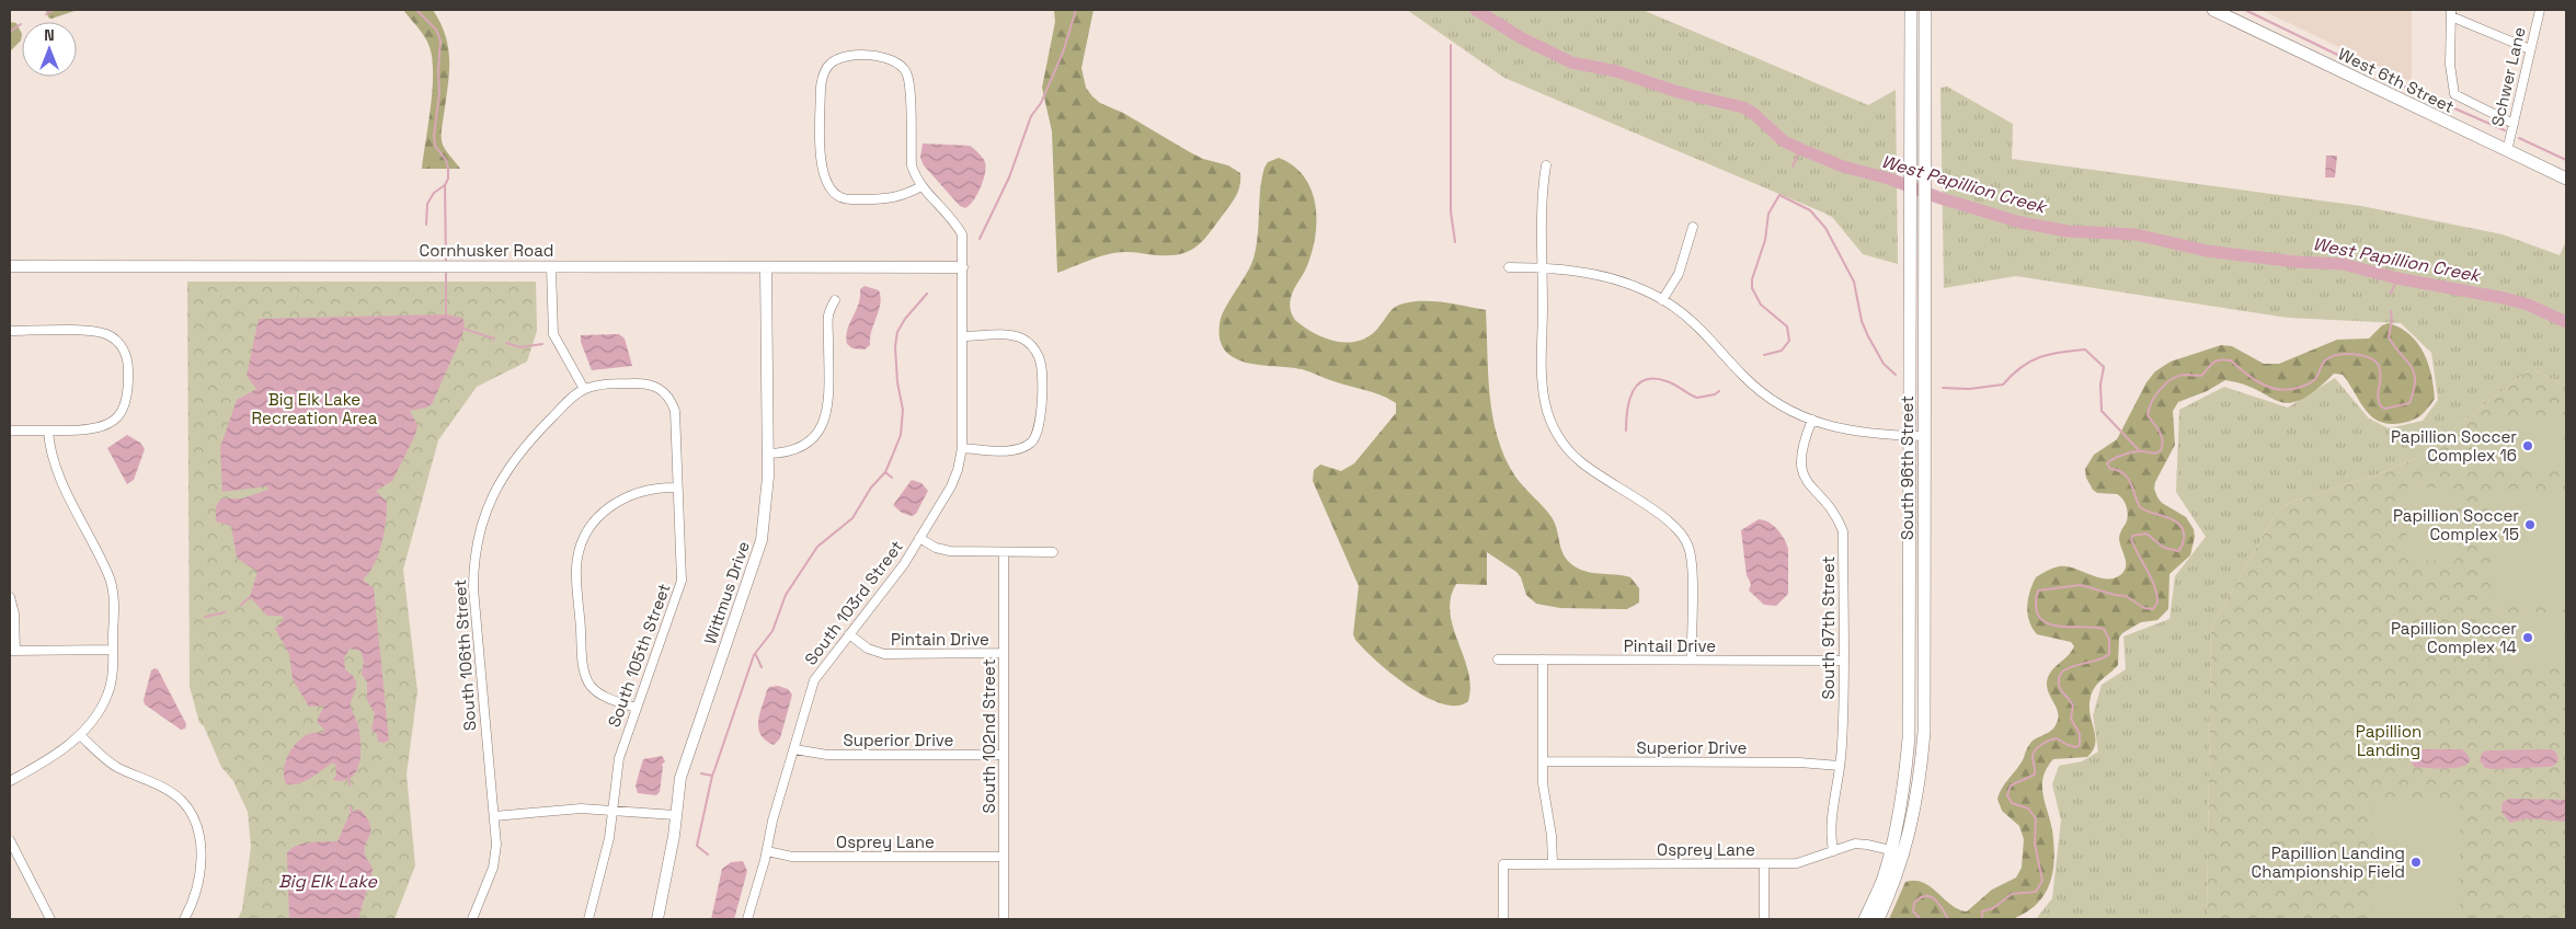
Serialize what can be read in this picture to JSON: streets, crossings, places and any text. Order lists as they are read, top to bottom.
{
  "streets": {
    "main road": ["West 6th Street", "South 96th Street"],
    "street": [
      "Schwer Lane",
      "Cornhusker Road",
      "Wittmus Drive",
      "South 103rd Street",
      "South 97th Street",
      "Pintain Drive",
      "Pintail Drive",
      "South 106th Street",
      "South 105th Street",
      "South 102nd Street",
      "Superior Drive",
      "Osprey Lane"
    ]
  },
  "crossings": [
    ["Schwer Lane", "West 6th Street"],
    ["Cornhusker Road", "Wittmus Drive"],
    ["Cornhusker Road", "South 103rd Street"],
    ["South 96th Street", "Osprey Lane"],
    ["South 103rd Street", "Pintain Drive"],
    ["South 103rd Street", "Superior Drive"],
    ["South 103rd Street", "Osprey Lane"],
    ["South 97th Street", "Pintail Drive"],
    ["South 97th Street", "Superior Drive"],
    ["South 97th Street", "Osprey Lane"],
    ["Pintain Drive", "South 102nd Street"],
    ["South 106th Street", "South 105th Street"],
    ["South 102nd Street", "Superior Drive"],
    ["South 102nd Street", "Osprey Lane"]
  ],
  "water": ["West Papillion Creek", "Big Elk Lake"],
  "parks": ["Big Elk Lake Recreation Area", "Papillion Landing"],
  "places": [
    "Papillion Soccer Complex 16",
    "Papillion Soccer Complex 15",
    "Papillion Soccer Complex 14",
    "Papillion Landing Championship Field"
  ],
  "north": "top"
}
